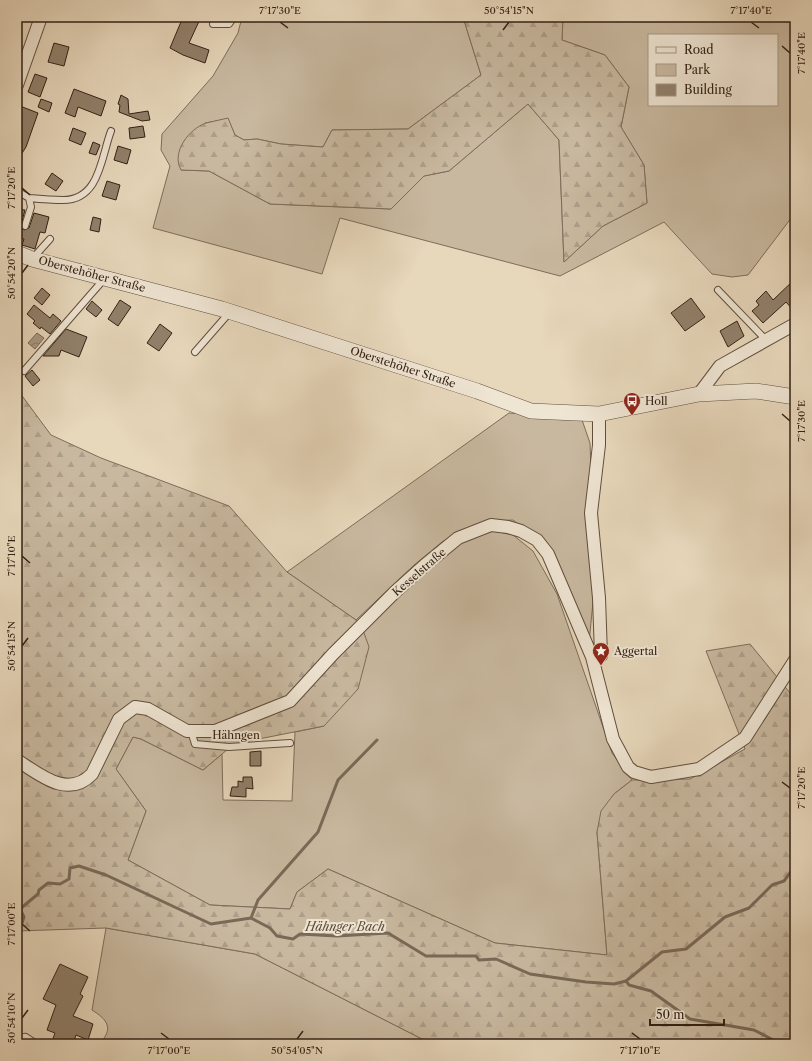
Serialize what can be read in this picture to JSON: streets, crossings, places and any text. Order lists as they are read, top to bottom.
{
  "streets": {
    "street": ["Oberstehöher Straße", "Kesselstraße"],
    "lane": ["Hähngen"]
  },
  "crossings": [
    ["Kesselstraße", "Hähngen"]
  ],
  "water": ["Hähnger Bach"],
  "places": {
    "bus stop": ["Holl"],
    "place": ["Aggertal"]
  },
  "legend": ["Road", "Park", "Building"],
  "scale_bar": "50 m",
  "coordinates": [
    "7°17'30\"E",
    "50°54'15\"N",
    "7°17'40\"E",
    "7°17'20\"E",
    "50°54'20\"N",
    "7°17'10\"E",
    "7°17'00\"E",
    "50°54'10\"N",
    "50°54'05\"N"
  ]
}
